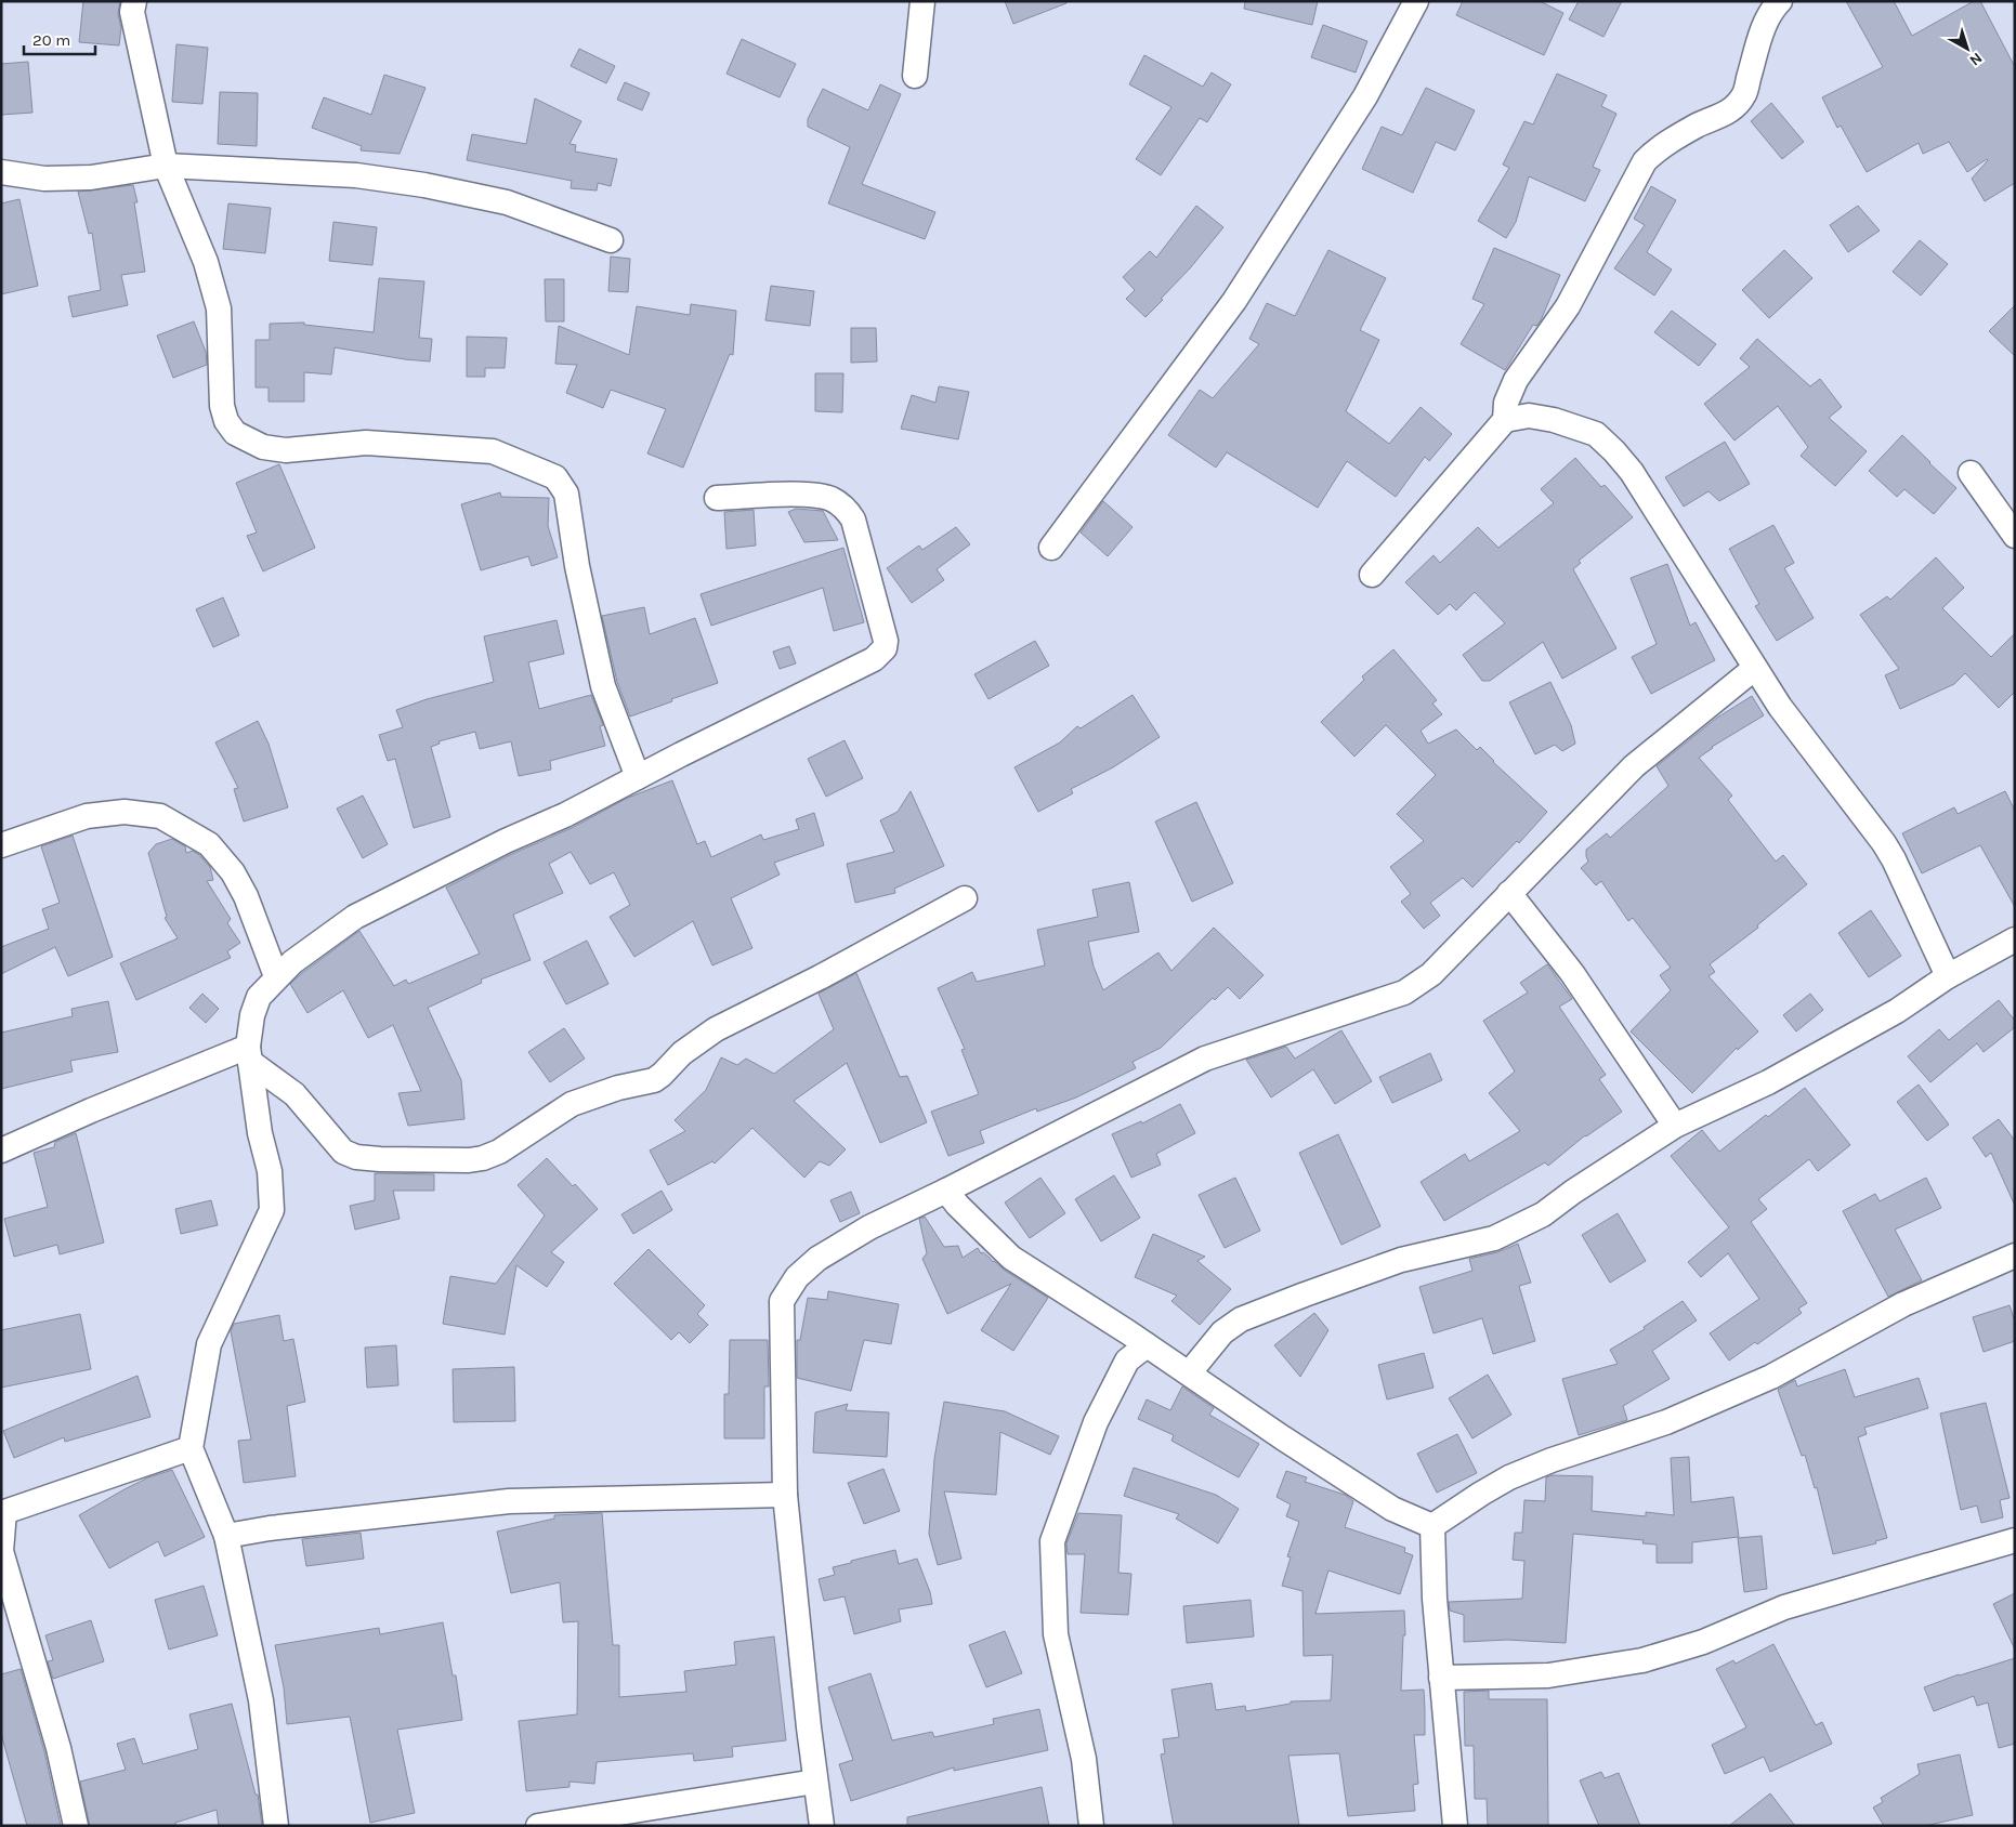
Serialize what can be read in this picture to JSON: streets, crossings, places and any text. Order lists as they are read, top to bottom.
{
  "scale_bar": "20 m",
  "north": "bottom right"
}
